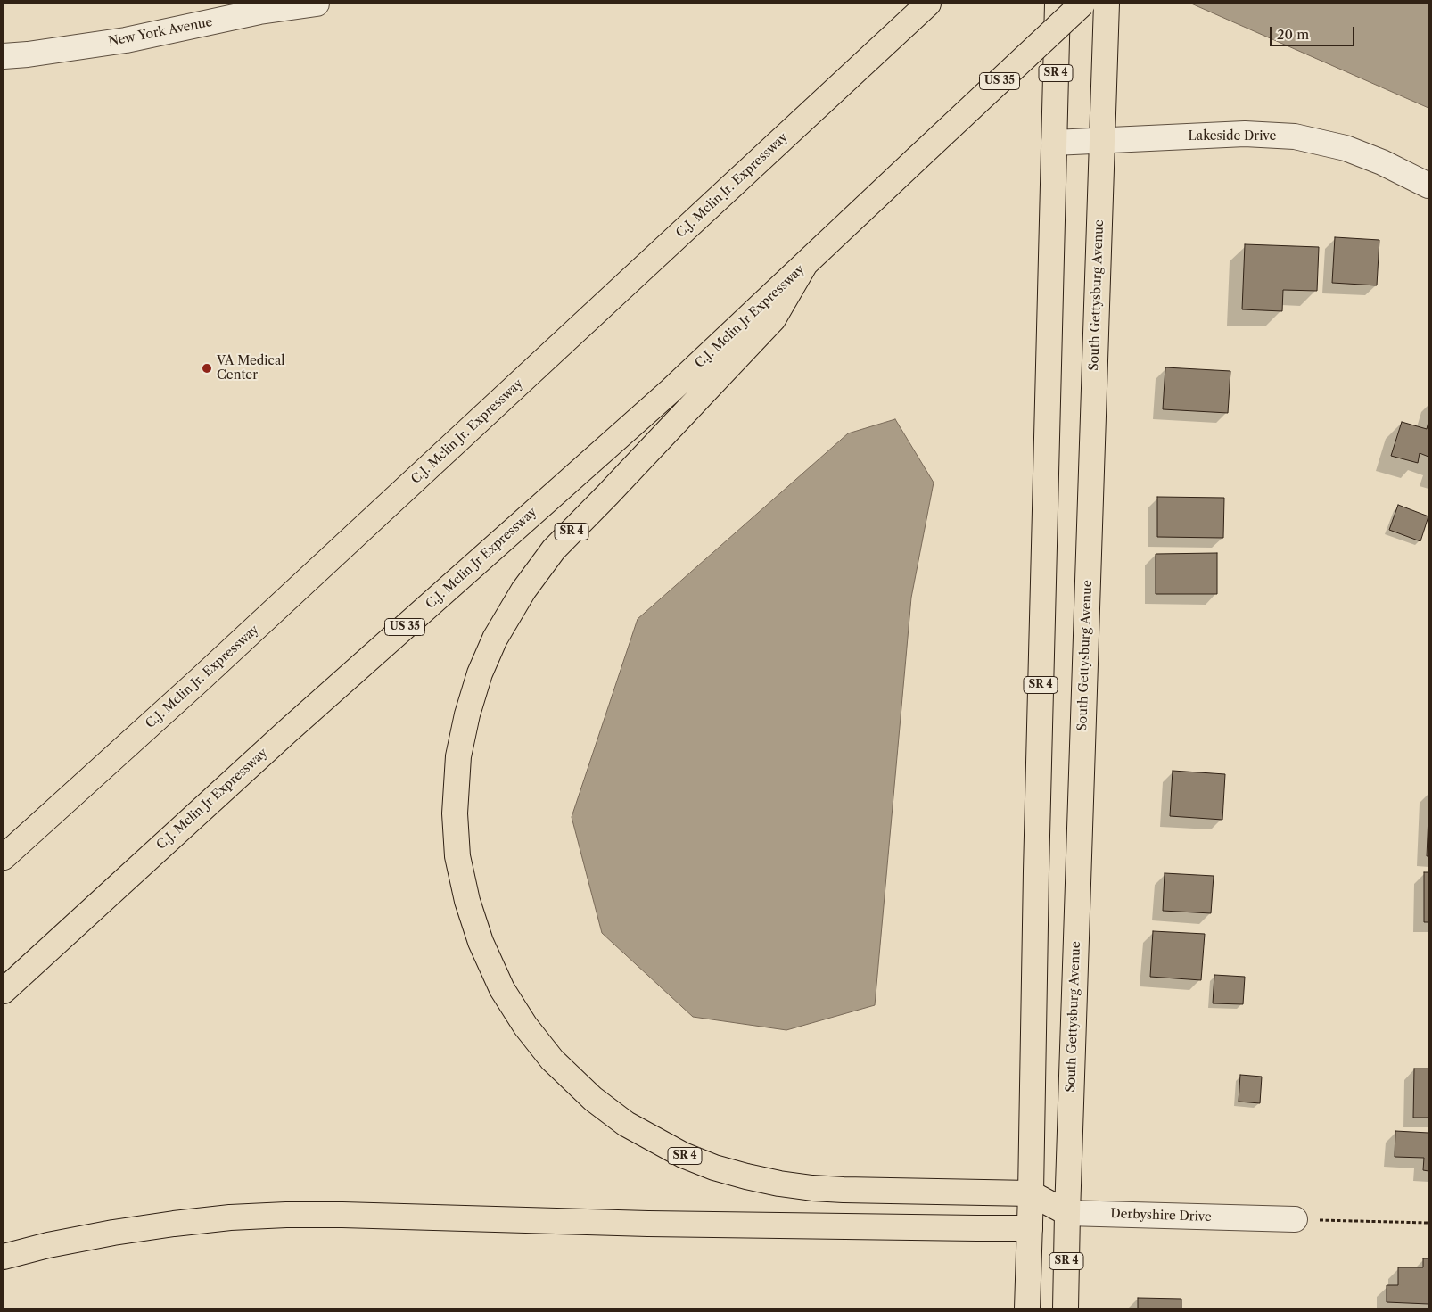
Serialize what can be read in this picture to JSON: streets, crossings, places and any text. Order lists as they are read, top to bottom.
{
  "streets": {
    "main road": [
      "SR 4",
      "US 35",
      "C.J. Mclin Jr. Expressway",
      "South Gettysburg Avenue",
      "C.J. Mclin Jr Expressway",
      "Derbyshire Drive"
    ],
    "street": ["New York Avenue", "Lakeside Drive"]
  },
  "crossings": [
    ["SR 4", "Lakeside Drive"],
    ["SR 4", "South Gettysburg Avenue"],
    ["SR 4", "C.J. Mclin Jr Expressway"],
    ["SR 4", "Derbyshire Drive"],
    ["Lakeside Drive", "South Gettysburg Avenue"],
    ["South Gettysburg Avenue", "Derbyshire Drive"]
  ],
  "places": ["VA Medical Center"],
  "scale_bar": "20 m"
}
